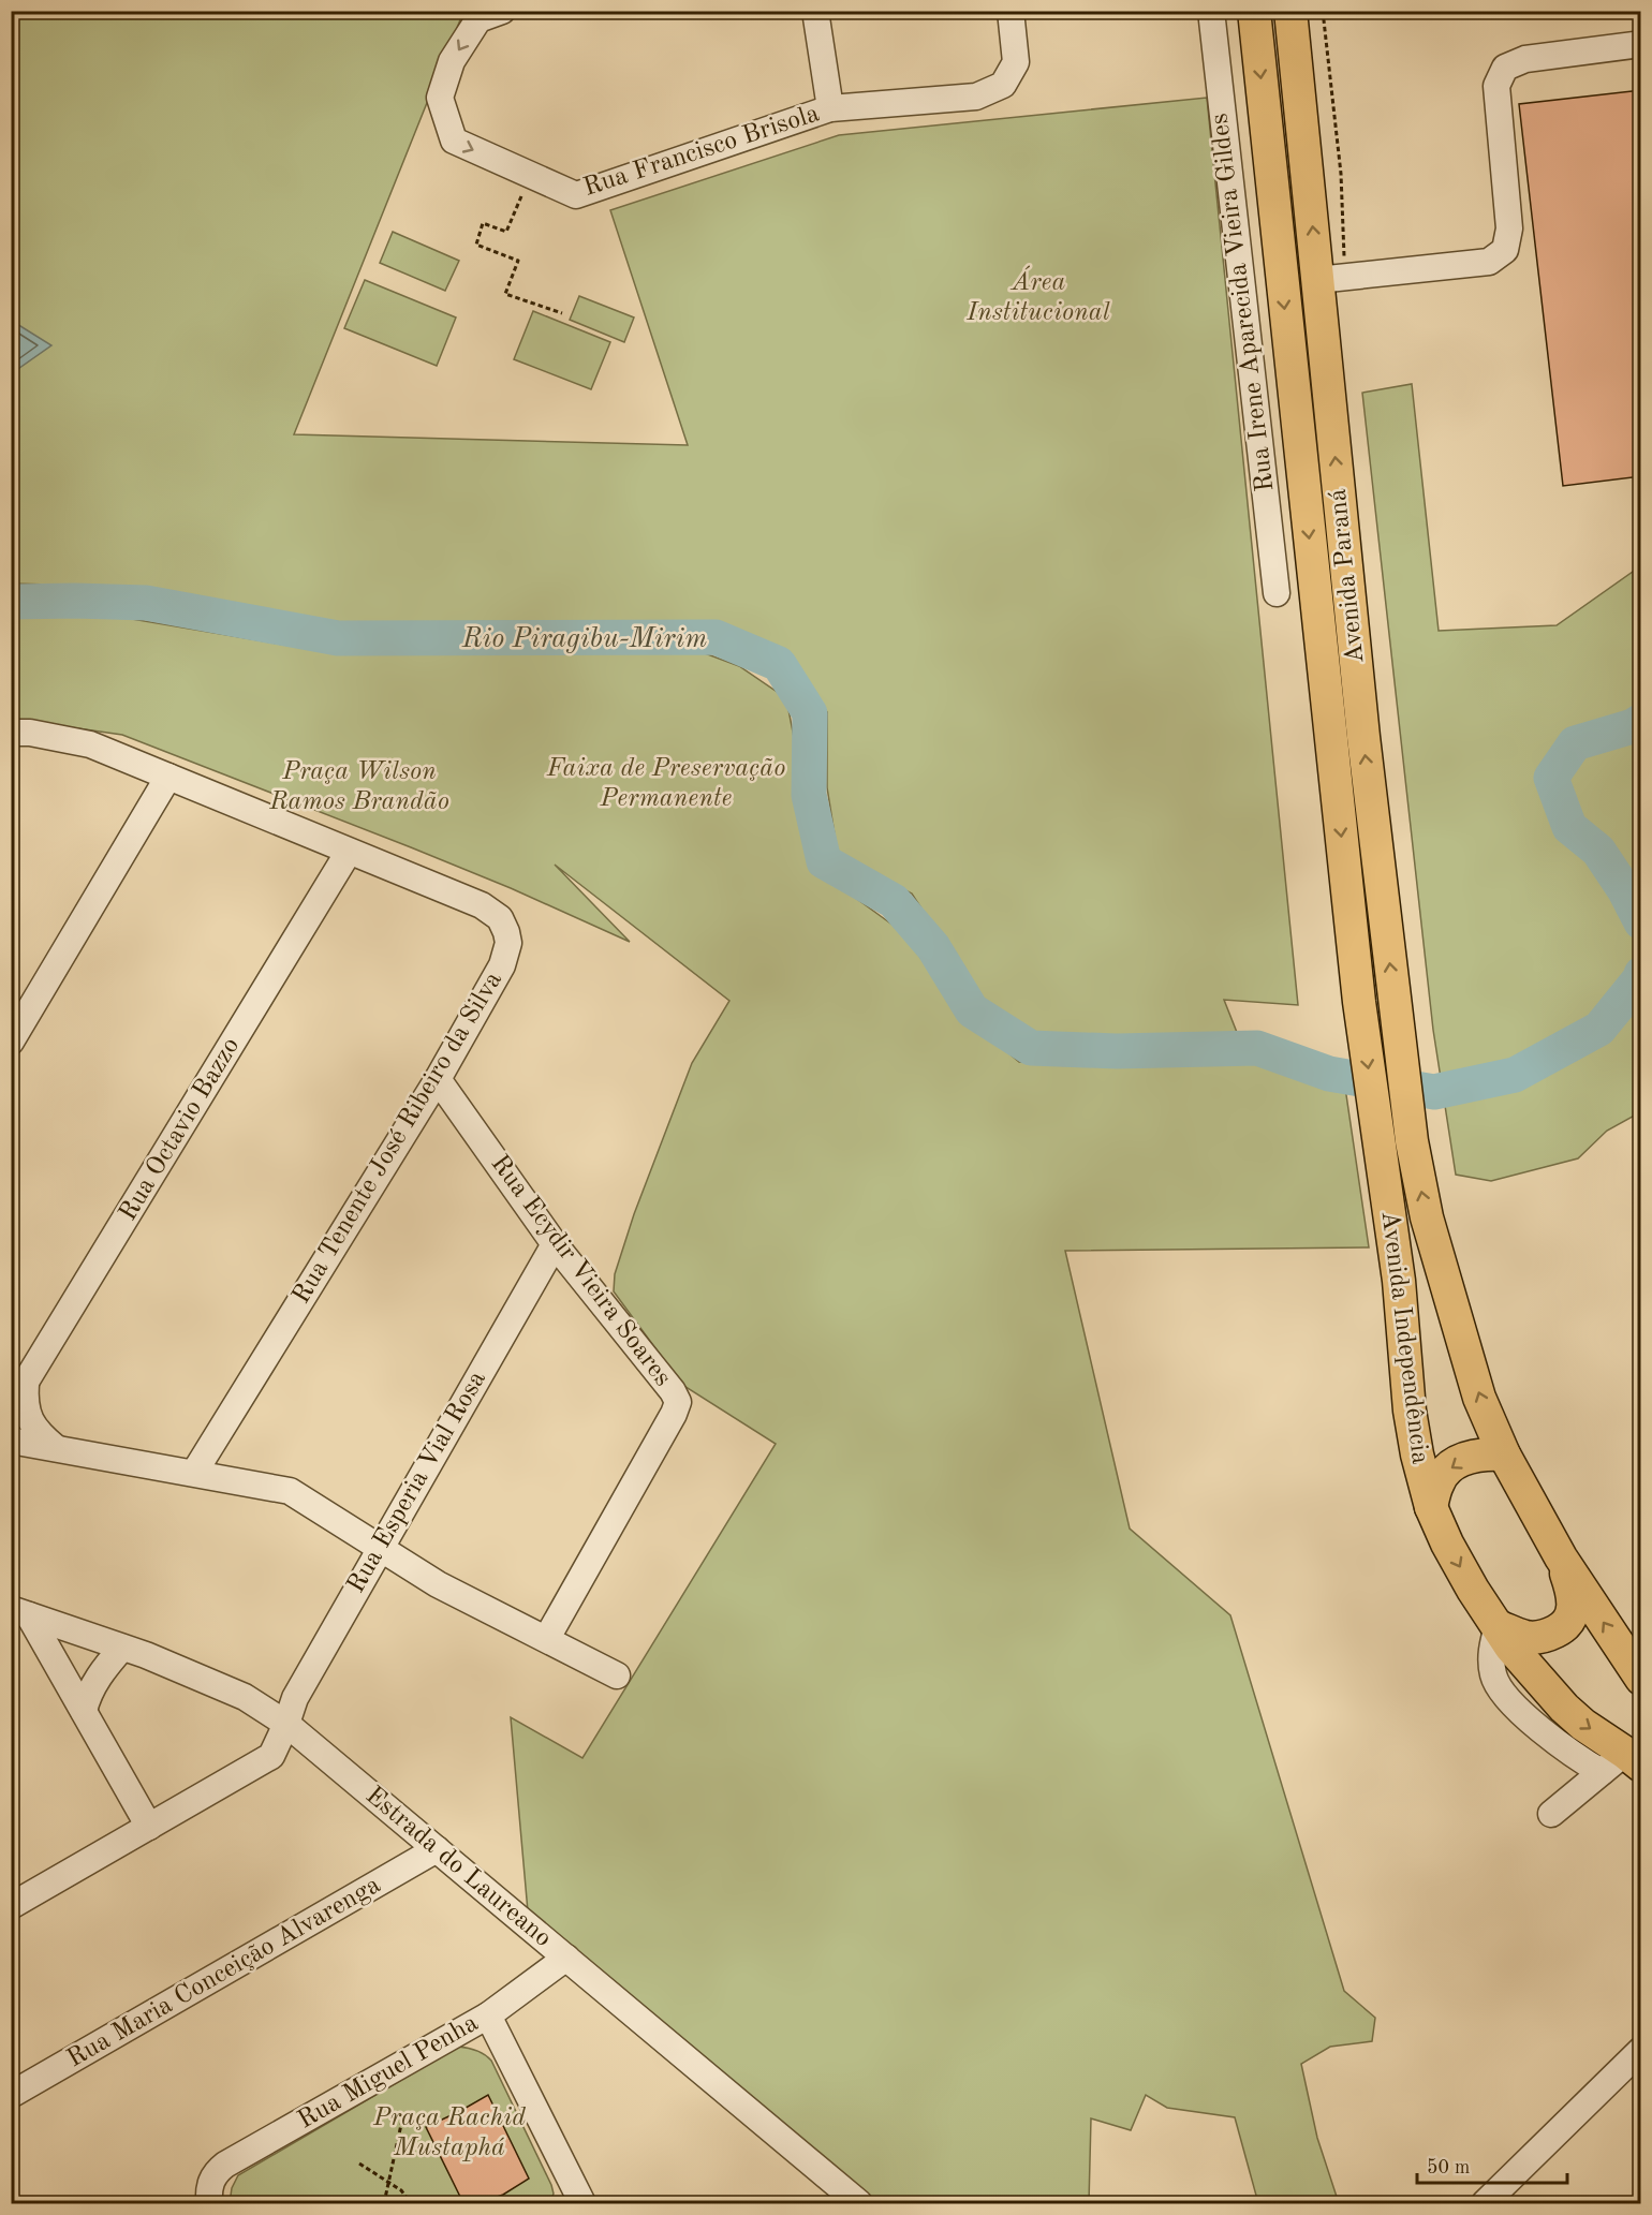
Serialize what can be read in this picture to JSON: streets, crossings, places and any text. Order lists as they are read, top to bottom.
{
  "streets": {
    "main road": ["Avenida Paraná", "Avenida Independência"],
    "street": [
      "Rua Francisco Brisola",
      "Rua Irene Aparecida Vieira Gildes",
      "Rua Octavio Bazzo",
      "Rua Tenente José Ribeiro da Silva",
      "Rua Ecydir Vieira Soares",
      "Rua Esperia Vial Rosa",
      "Estrada do Laureano",
      "Rua Maria Conceição Alvarenga",
      "Rua Miguel Penha"
    ]
  },
  "crossings": [
    ["Avenida Paraná", "Avenida Independência"],
    ["Rua Octavio Bazzo", "Rua Tenente José Ribeiro da Silva"],
    ["Rua Tenente José Ribeiro da Silva", "Rua Ecydir Vieira Soares"],
    ["Rua Ecydir Vieira Soares", "Rua Esperia Vial Rosa"],
    ["Rua Esperia Vial Rosa", "Estrada do Laureano"],
    ["Estrada do Laureano", "Rua Maria Conceição Alvarenga"],
    ["Estrada do Laureano", "Rua Miguel Penha"]
  ],
  "water": ["Rio Piragibu-Mirim"],
  "parks": [
    "Área Institucional",
    "Faixa de Preservação Permanente",
    "Praça Wilson Ramos Brandão",
    "Praça Rachid Mustaphá"
  ],
  "scale_bar": "50 m"
}
